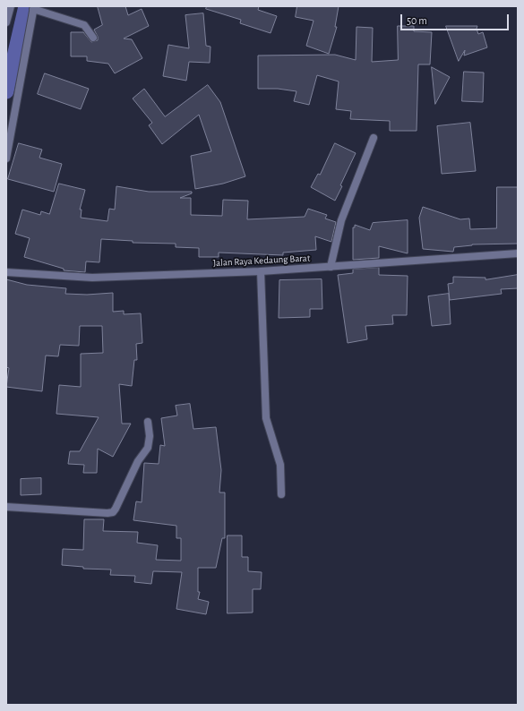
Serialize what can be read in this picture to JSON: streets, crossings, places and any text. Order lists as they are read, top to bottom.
{
  "streets": {
    "street": ["Jalan Raya Kedaung Barat"]
  },
  "scale_bar": "50 m"
}
